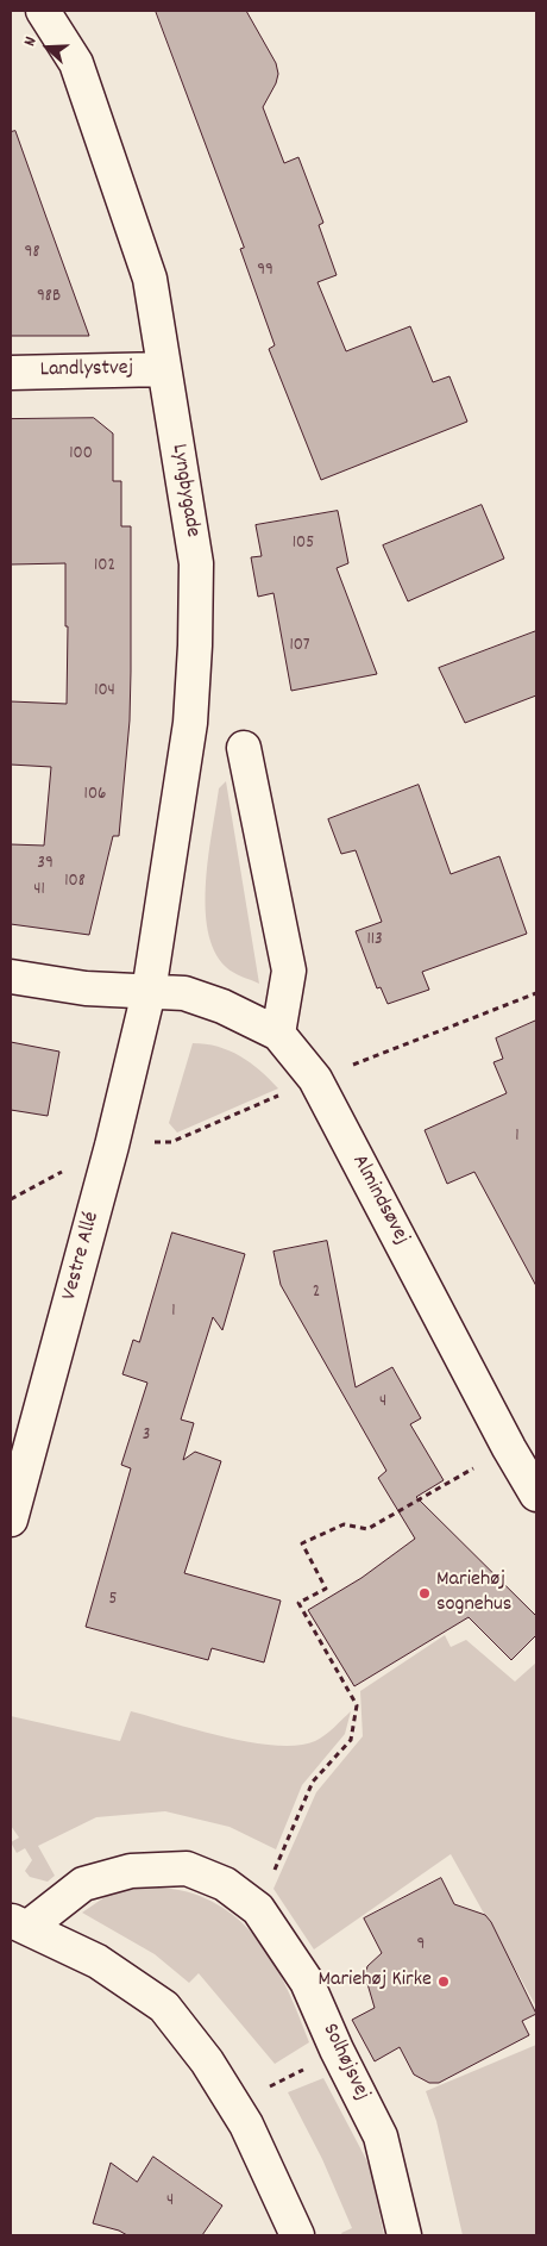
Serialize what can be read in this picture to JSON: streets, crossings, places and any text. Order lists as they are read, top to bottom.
{
  "streets": {
    "street": [
      "Landlystvej",
      "Lyngbygade",
      "Almindsøvej",
      "Vestre Allé",
      "Solhøjsvej"
    ]
  },
  "crossings": [
    ["Landlystvej", "Lyngbygade"],
    ["Lyngbygade", "Almindsøvej"],
    ["Lyngbygade", "Vestre Allé"],
    ["Almindsøvej", "Vestre Allé"]
  ],
  "places": ["Mariehøj sognehus", "Mariehøj Kirke"],
  "house_numbers": [
    "98",
    "99",
    "98B",
    "100",
    "105",
    "102",
    "107",
    "104",
    "106",
    "39",
    "108",
    "41",
    "113",
    "1",
    "2",
    "1",
    "4",
    "3",
    "5",
    "9",
    "4"
  ],
  "north": "left"
}
